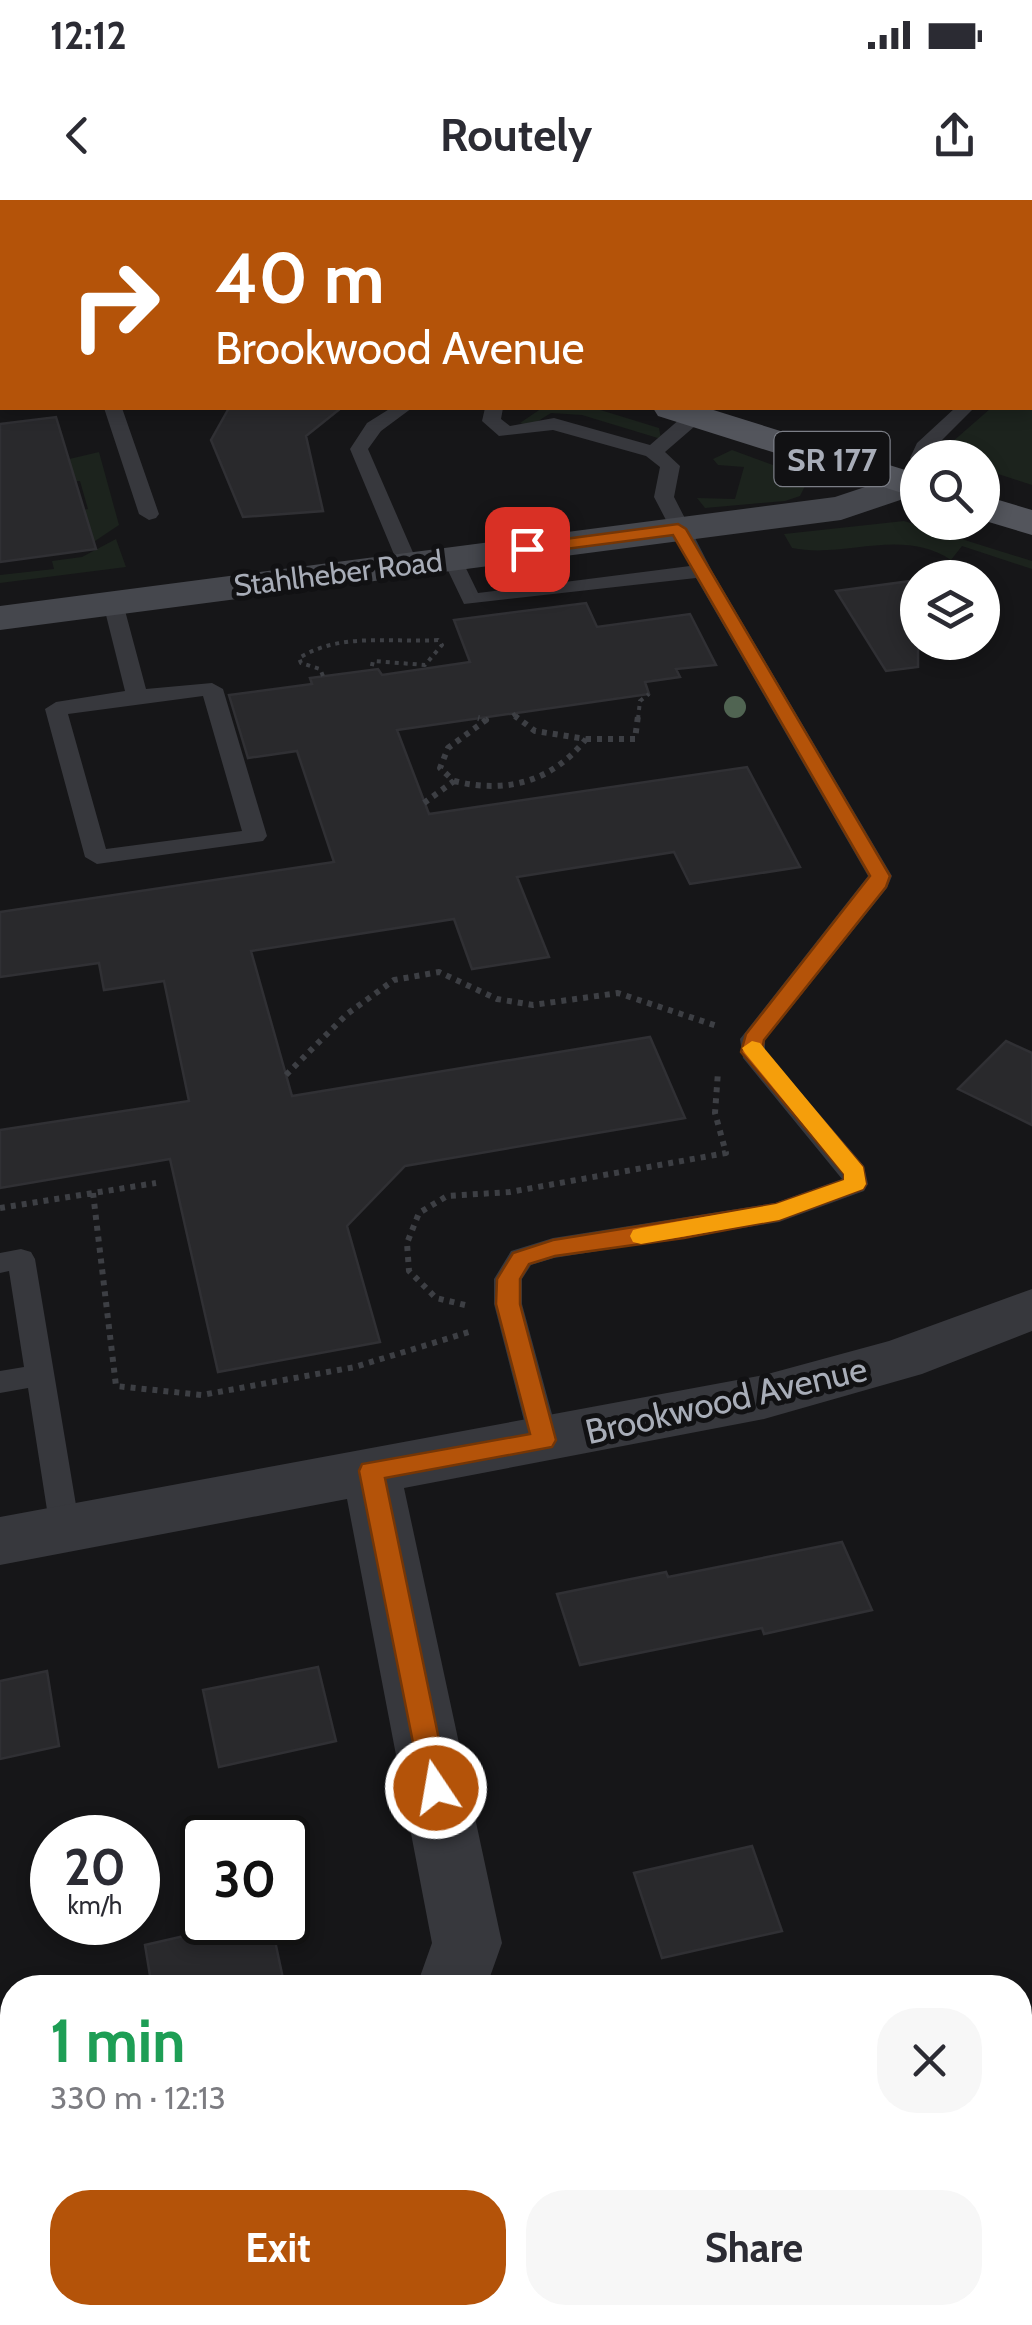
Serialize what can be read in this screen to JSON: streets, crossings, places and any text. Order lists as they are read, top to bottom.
{
  "streets": {
    "main road": ["SR 177"],
    "street": ["Stahlheber Road", "Brookwood Avenue"]
  },
  "page": {
    "status": "12:12",
    "header": "Routely",
    "turn": ["40 m", "Brookwood Avenue"],
    "speed": "20 km/h",
    "limit": "30",
    "heading": ["1 min", "330 m · 12:13"],
    "buttons": ["Exit", "Share"]
  }
}
